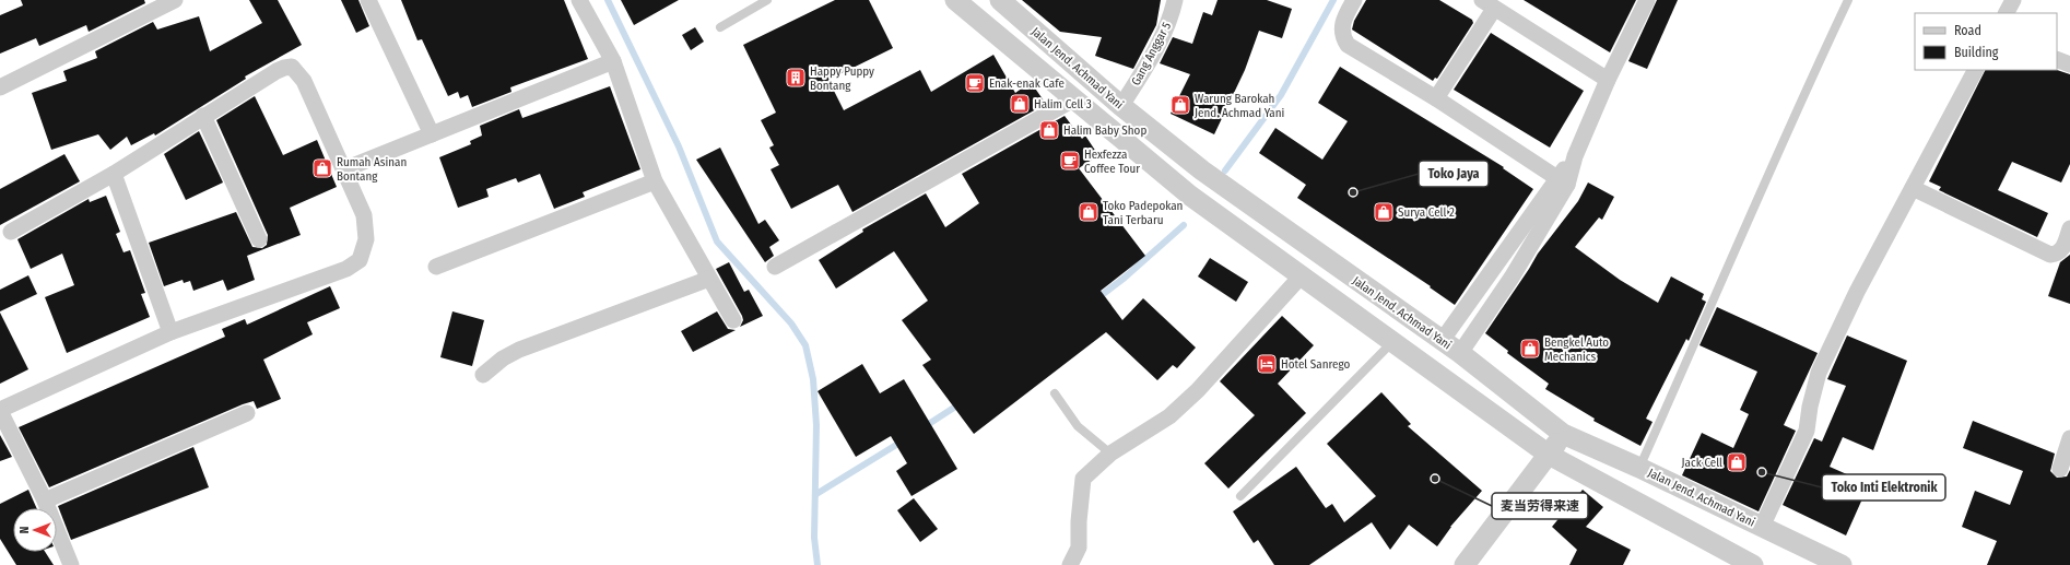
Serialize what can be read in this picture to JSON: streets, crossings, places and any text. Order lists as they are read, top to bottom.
{
  "streets": {
    "street": ["Gang Anggar 5", "Jalan Jend. Achmad Yani"]
  },
  "crossings": [
    ["Gang Anggar 5", "Jalan Jend. Achmad Yani"]
  ],
  "places": {
    "building": ["Happy Puppy Bontang"],
    "cafe": ["Enak-enak Cafe", "Hexfezza Coffee Tour"],
    "shop": [
      "Halim Cell 3",
      "Warung Barokah Jend. Achmad Yani",
      "Halim Baby Shop",
      "Rumah Asinan Bontang",
      "Toko Padepokan Tani Terbaru",
      "Surya Cell 2",
      "Bengkel Auto Mechanics",
      "Jack Cell"
    ],
    "other": ["Toko Jaya", "Toko Inti Elektronik", "麦当劳得来速"],
    "hotel": ["Hotel Sanrego"]
  },
  "legend": ["Road", "Building"],
  "north": "left"
}
